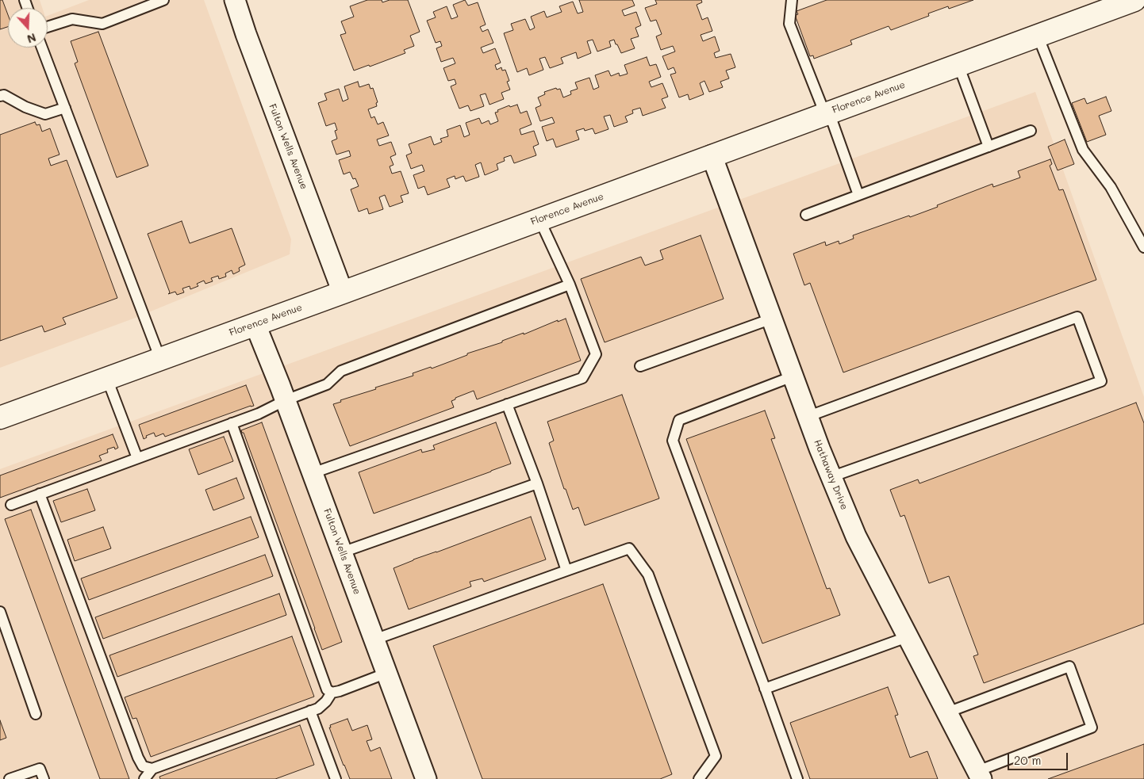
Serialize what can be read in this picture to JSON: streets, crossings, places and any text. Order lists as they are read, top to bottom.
{
  "streets": {
    "main road": ["Florence Avenue"],
    "street": ["Fulton Wells Avenue", "Hathaway Drive"]
  },
  "crossings": [
    ["Florence Avenue", "Fulton Wells Avenue"],
    ["Florence Avenue", "Hathaway Drive"]
  ],
  "scale_bar": "20 m",
  "north": "bottom"
}
